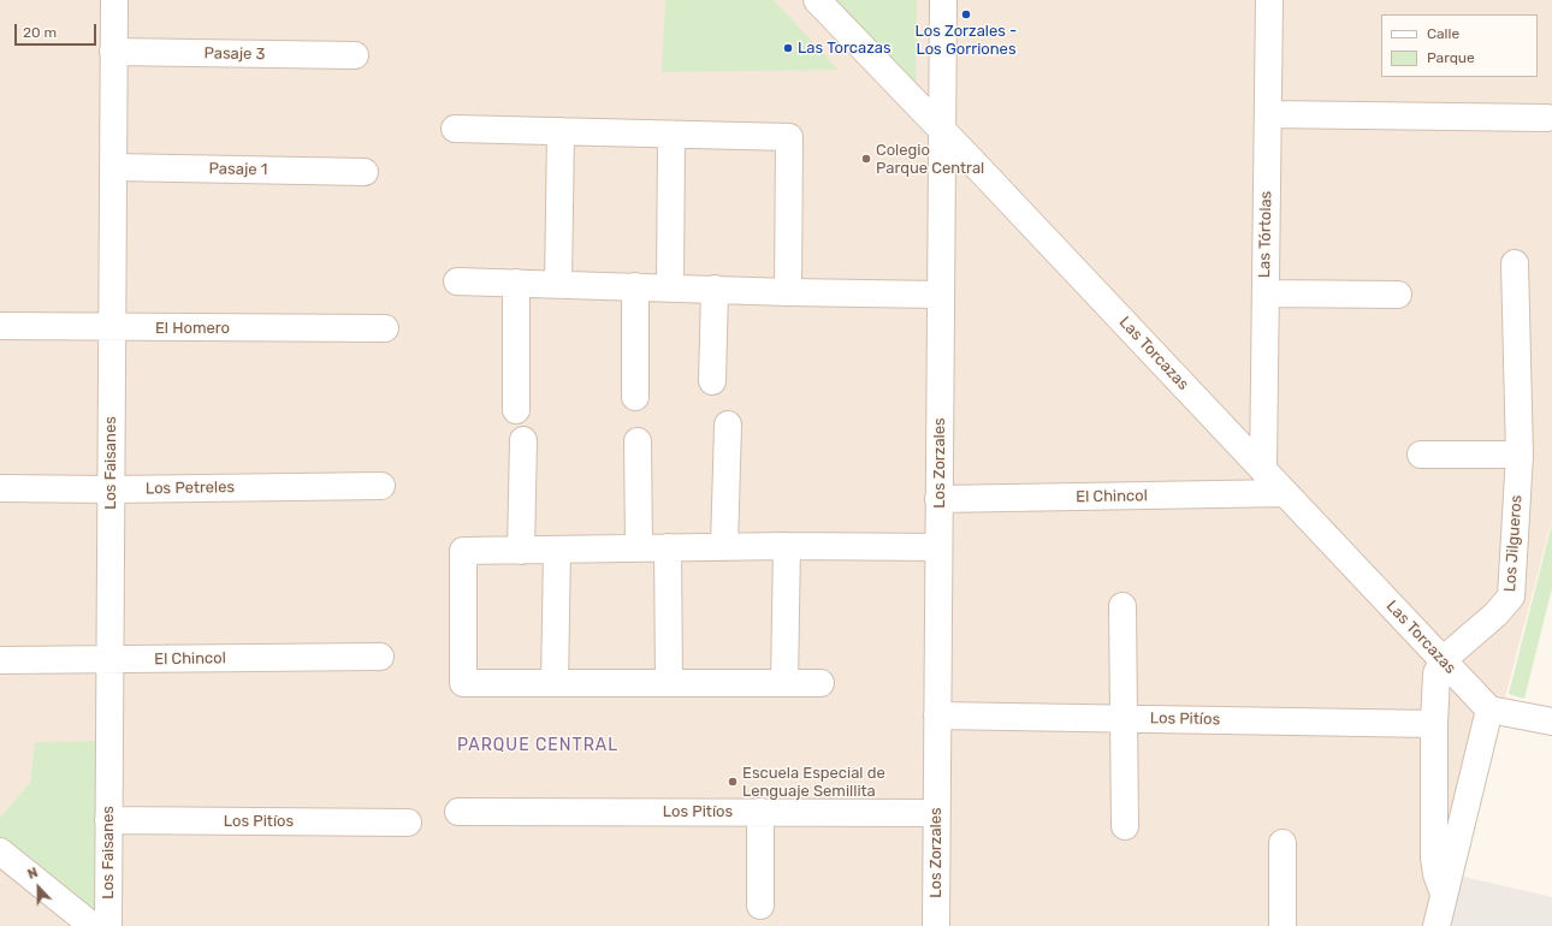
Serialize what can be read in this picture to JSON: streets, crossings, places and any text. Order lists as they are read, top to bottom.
{
  "streets": {
    "street": [
      "Pasaje 3",
      "Pasaje 1",
      "Las Tórtolas",
      "El Homero",
      "Las Torcazas",
      "Los Faisanes",
      "Los Zorzales",
      "Los Petreles",
      "El Chincol",
      "Los Jilgueros",
      "Los Pitíos"
    ]
  },
  "crossings": [
    ["Pasaje 3", "Los Faisanes"],
    ["Pasaje 1", "Los Faisanes"],
    ["Las Tórtolas", "Las Torcazas"],
    ["El Homero", "Los Faisanes"],
    ["Las Torcazas", "Los Zorzales"],
    ["Las Torcazas", "El Chincol"],
    ["Las Torcazas", "Los Jilgueros"],
    ["Los Faisanes", "Los Petreles"],
    ["Los Faisanes", "El Chincol"],
    ["Los Faisanes", "Los Pitíos"],
    ["Los Zorzales", "El Chincol"],
    ["Los Zorzales", "Los Pitíos"]
  ],
  "districts": ["PARQUE CENTRAL"],
  "places": [
    "Los Zorzales - Los Gorriones",
    "Las Torcazas",
    "Colegio Parque Central",
    "Escuela Especial de Lenguaje Semillita"
  ],
  "legend": ["Calle", "Parque"],
  "scale_bar": "20 m",
  "north": "top"
}
